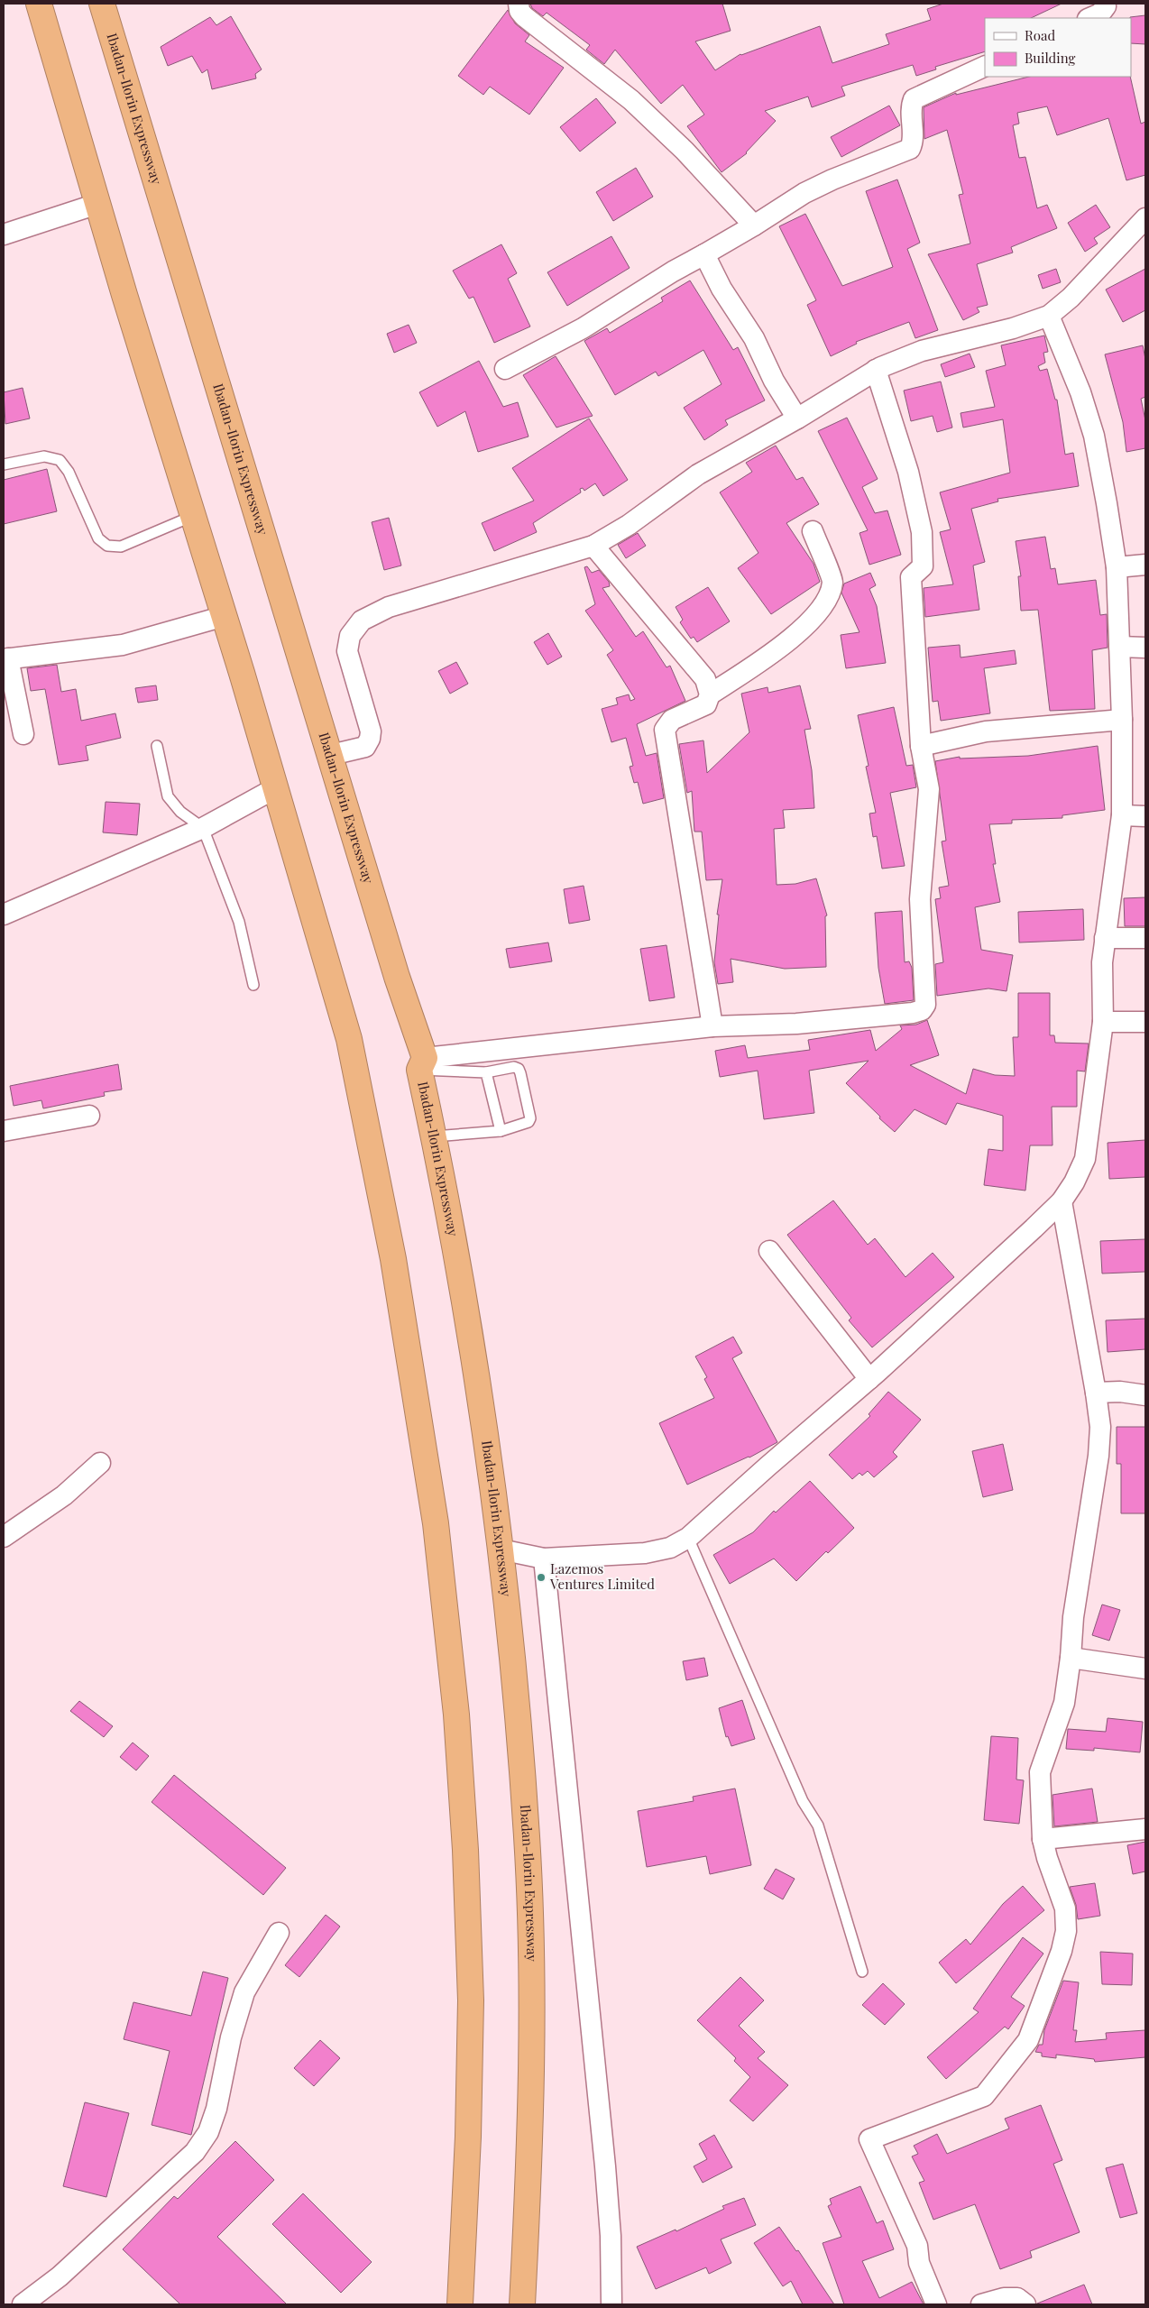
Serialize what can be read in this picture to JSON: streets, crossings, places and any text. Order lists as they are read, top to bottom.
{
  "streets": {
    "highway": ["Ibadan-Ilorin Expressway"]
  },
  "places": ["Lazemos Ventures Limited"],
  "legend": ["Road", "Building"]
}
